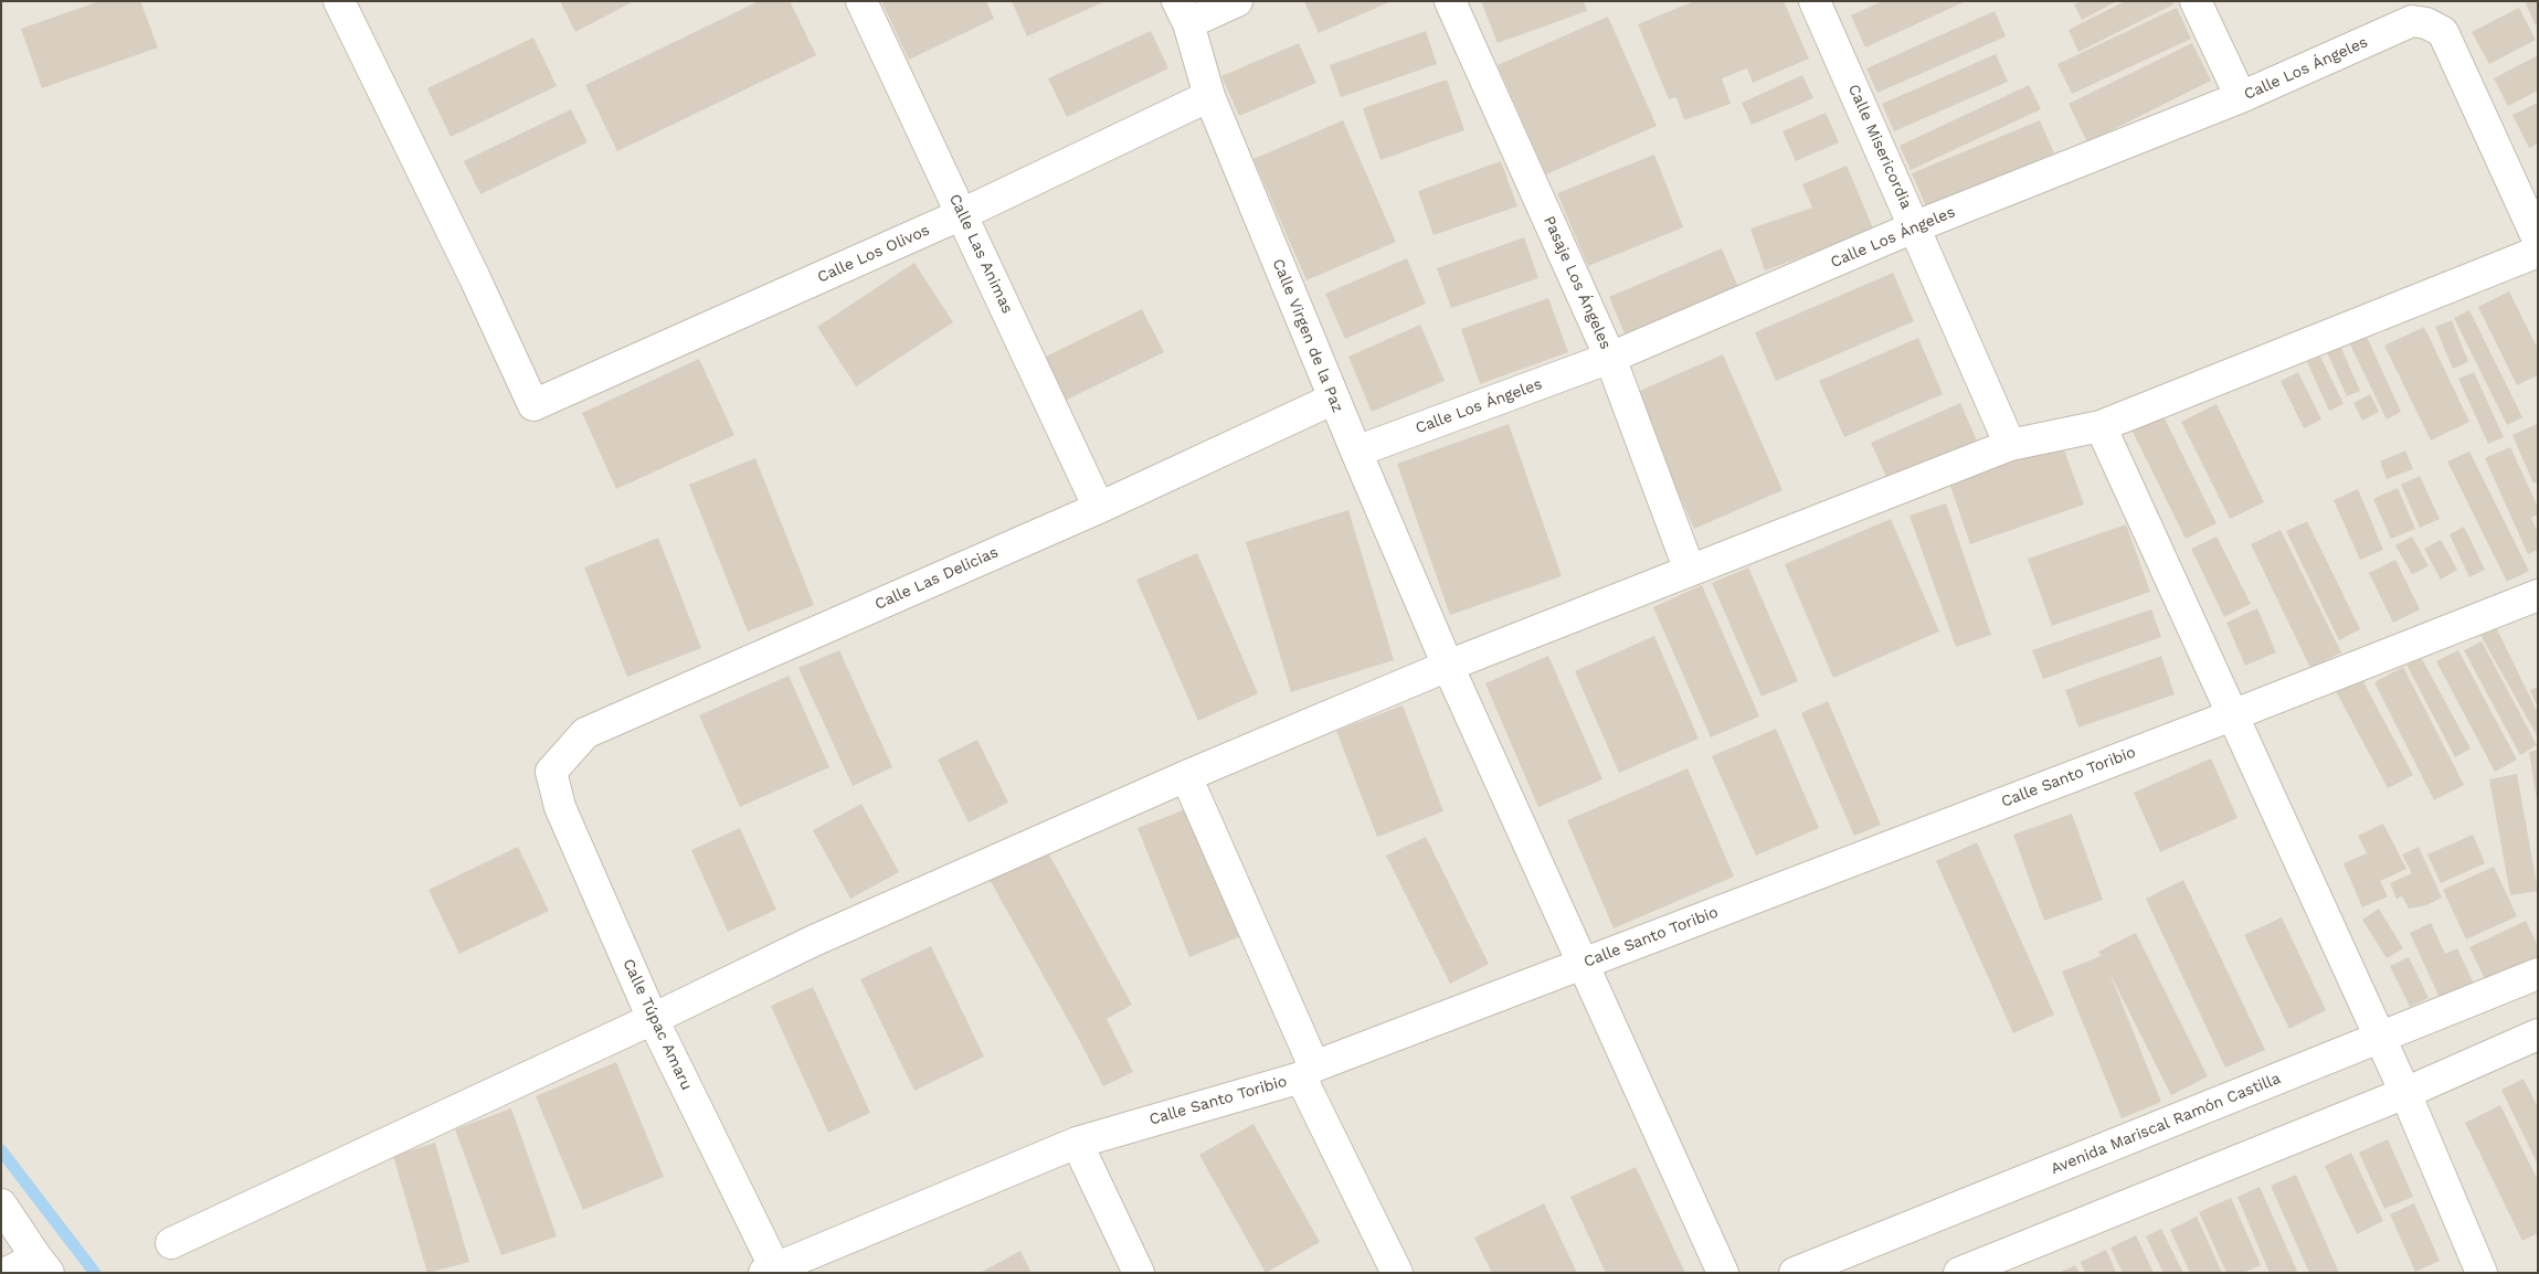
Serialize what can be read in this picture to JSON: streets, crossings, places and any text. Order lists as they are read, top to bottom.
{
  "streets": {
    "street": [
      "Calle Los Ángeles",
      "Calle Misericordia",
      "Calle Los Olivos",
      "Calle Las Animas",
      "Pasaje Los Ángeles",
      "Calle Virgen de la Paz",
      "Calle Las Delicias",
      "Calle Santo Toribio",
      "Calle Túpac Amaru",
      "Avenida Mariscal Ramón Castilla"
    ]
  },
  "crossings": [
    ["Calle Los Ángeles", "Calle Misericordia"],
    ["Calle Los Ángeles", "Pasaje Los Ángeles"],
    ["Calle Los Ángeles", "Calle Virgen de la Paz"],
    ["Calle Los Olivos", "Calle Las Animas"],
    ["Calle Los Olivos", "Calle Virgen de la Paz"],
    ["Calle Las Animas", "Calle Las Delicias"],
    ["Calle Virgen de la Paz", "Calle Las Delicias"],
    ["Calle Virgen de la Paz", "Calle Santo Toribio"],
    ["Calle Las Delicias", "Calle Túpac Amaru"],
    ["Calle Santo Toribio", "Calle Túpac Amaru"]
  ]
}
